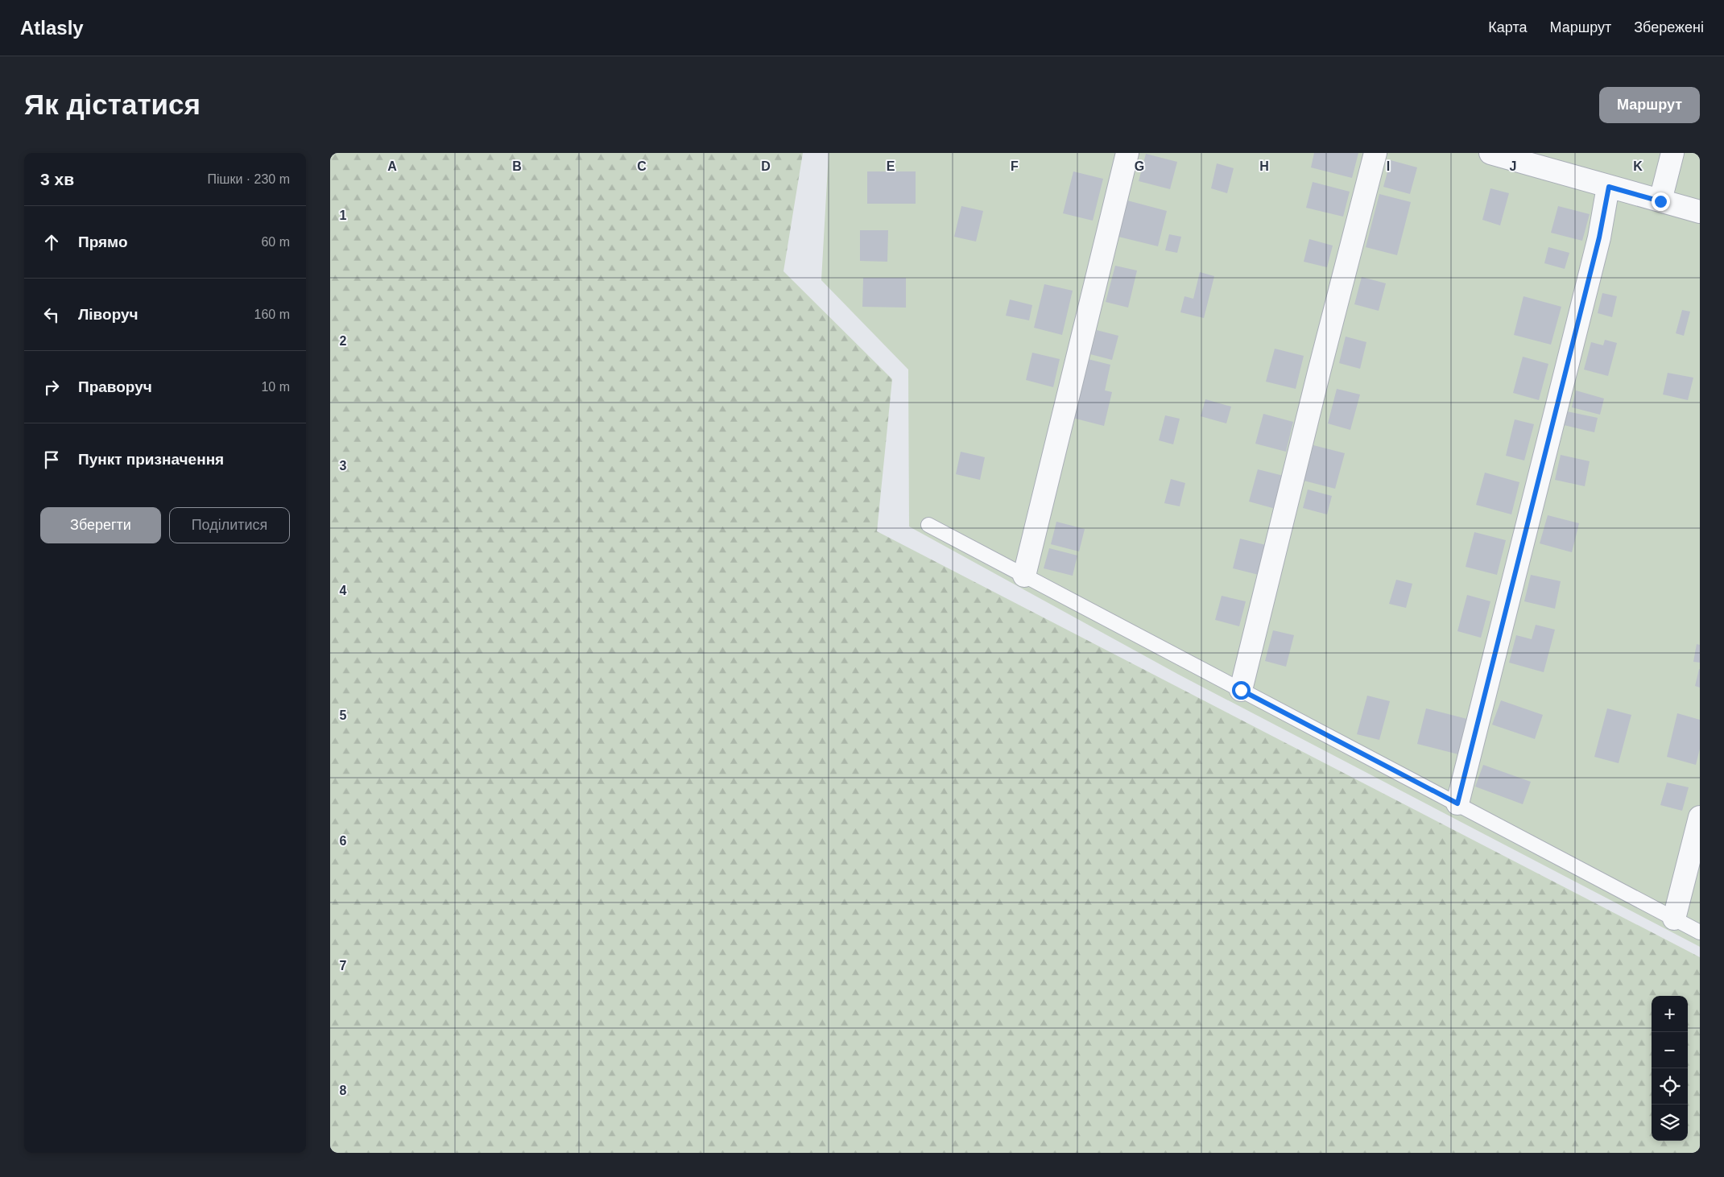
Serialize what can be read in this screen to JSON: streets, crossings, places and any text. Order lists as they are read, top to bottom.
{
  "page": {
    "header": "Atlasly",
    "nav": ["Карта", "Маршрут", "Збережені"],
    "buttons": [
      "Маршрут",
      ["Зберегти", "Поділитися"]
    ],
    "title": "Як дістатися",
    "heading": ["3 хв", "Пішки · 230 m"],
    "list": [
      ["Прямо", "60 m"],
      ["Ліворуч", "160 m"],
      ["Праворуч", "10 m"],
      "Пункт призначення"
    ],
    "map_buttons": ["+", "−"]
  },
  "grid": {
    "columns": [
      "A",
      "B",
      "C",
      "D",
      "E",
      "F",
      "G",
      "H",
      "I",
      "J",
      "K"
    ],
    "rows": [
      "1",
      "2",
      "3",
      "4",
      "5",
      "6",
      "7",
      "8"
    ]
  }
}
